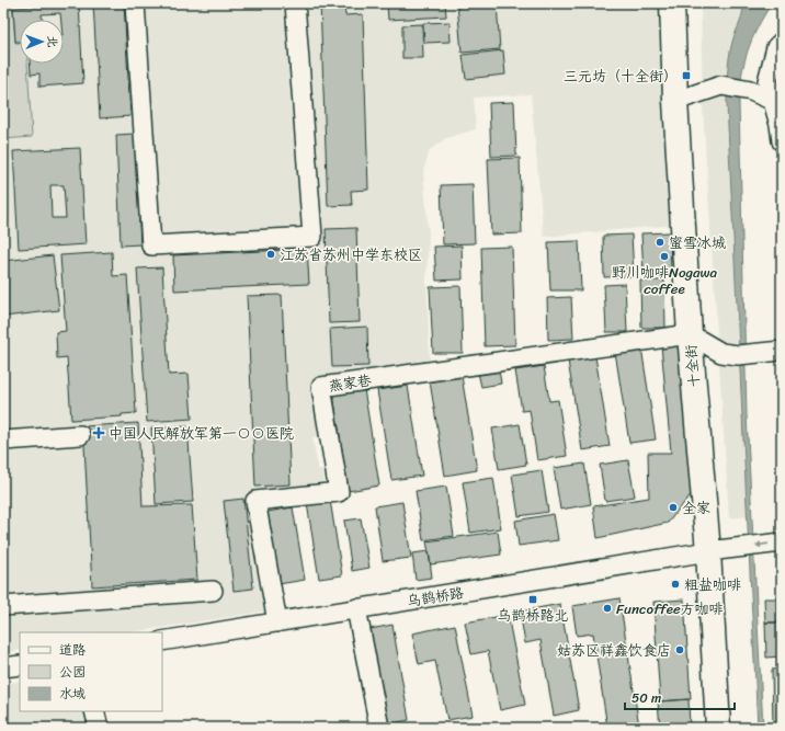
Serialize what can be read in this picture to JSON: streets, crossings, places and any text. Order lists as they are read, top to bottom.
{
  "streets": {
    "main road": ["十全街"],
    "street": ["燕家巷", "乌鹊桥路"]
  },
  "crossings": [
    ["十全街", "燕家巷"],
    ["十全街", "乌鹊桥路"],
    ["燕家巷", "乌鹊桥路"]
  ],
  "places": {
    "transit": ["三元坊（十全街）", "乌鹊桥路北"],
    "other": [
      "蜜雪冰城",
      "江苏省苏州中学东校区",
      "野川咖啡Nogawa coffee",
      "全家",
      "粗盐咖啡",
      "Funcoffee方咖啡",
      "姑苏区祥鑫饮食店"
    ],
    "health": ["中国人民解放军第一〇〇医院"]
  },
  "legend": ["道路", "公园", "水域"],
  "scale_bar": "50 m",
  "north": "right"
}
